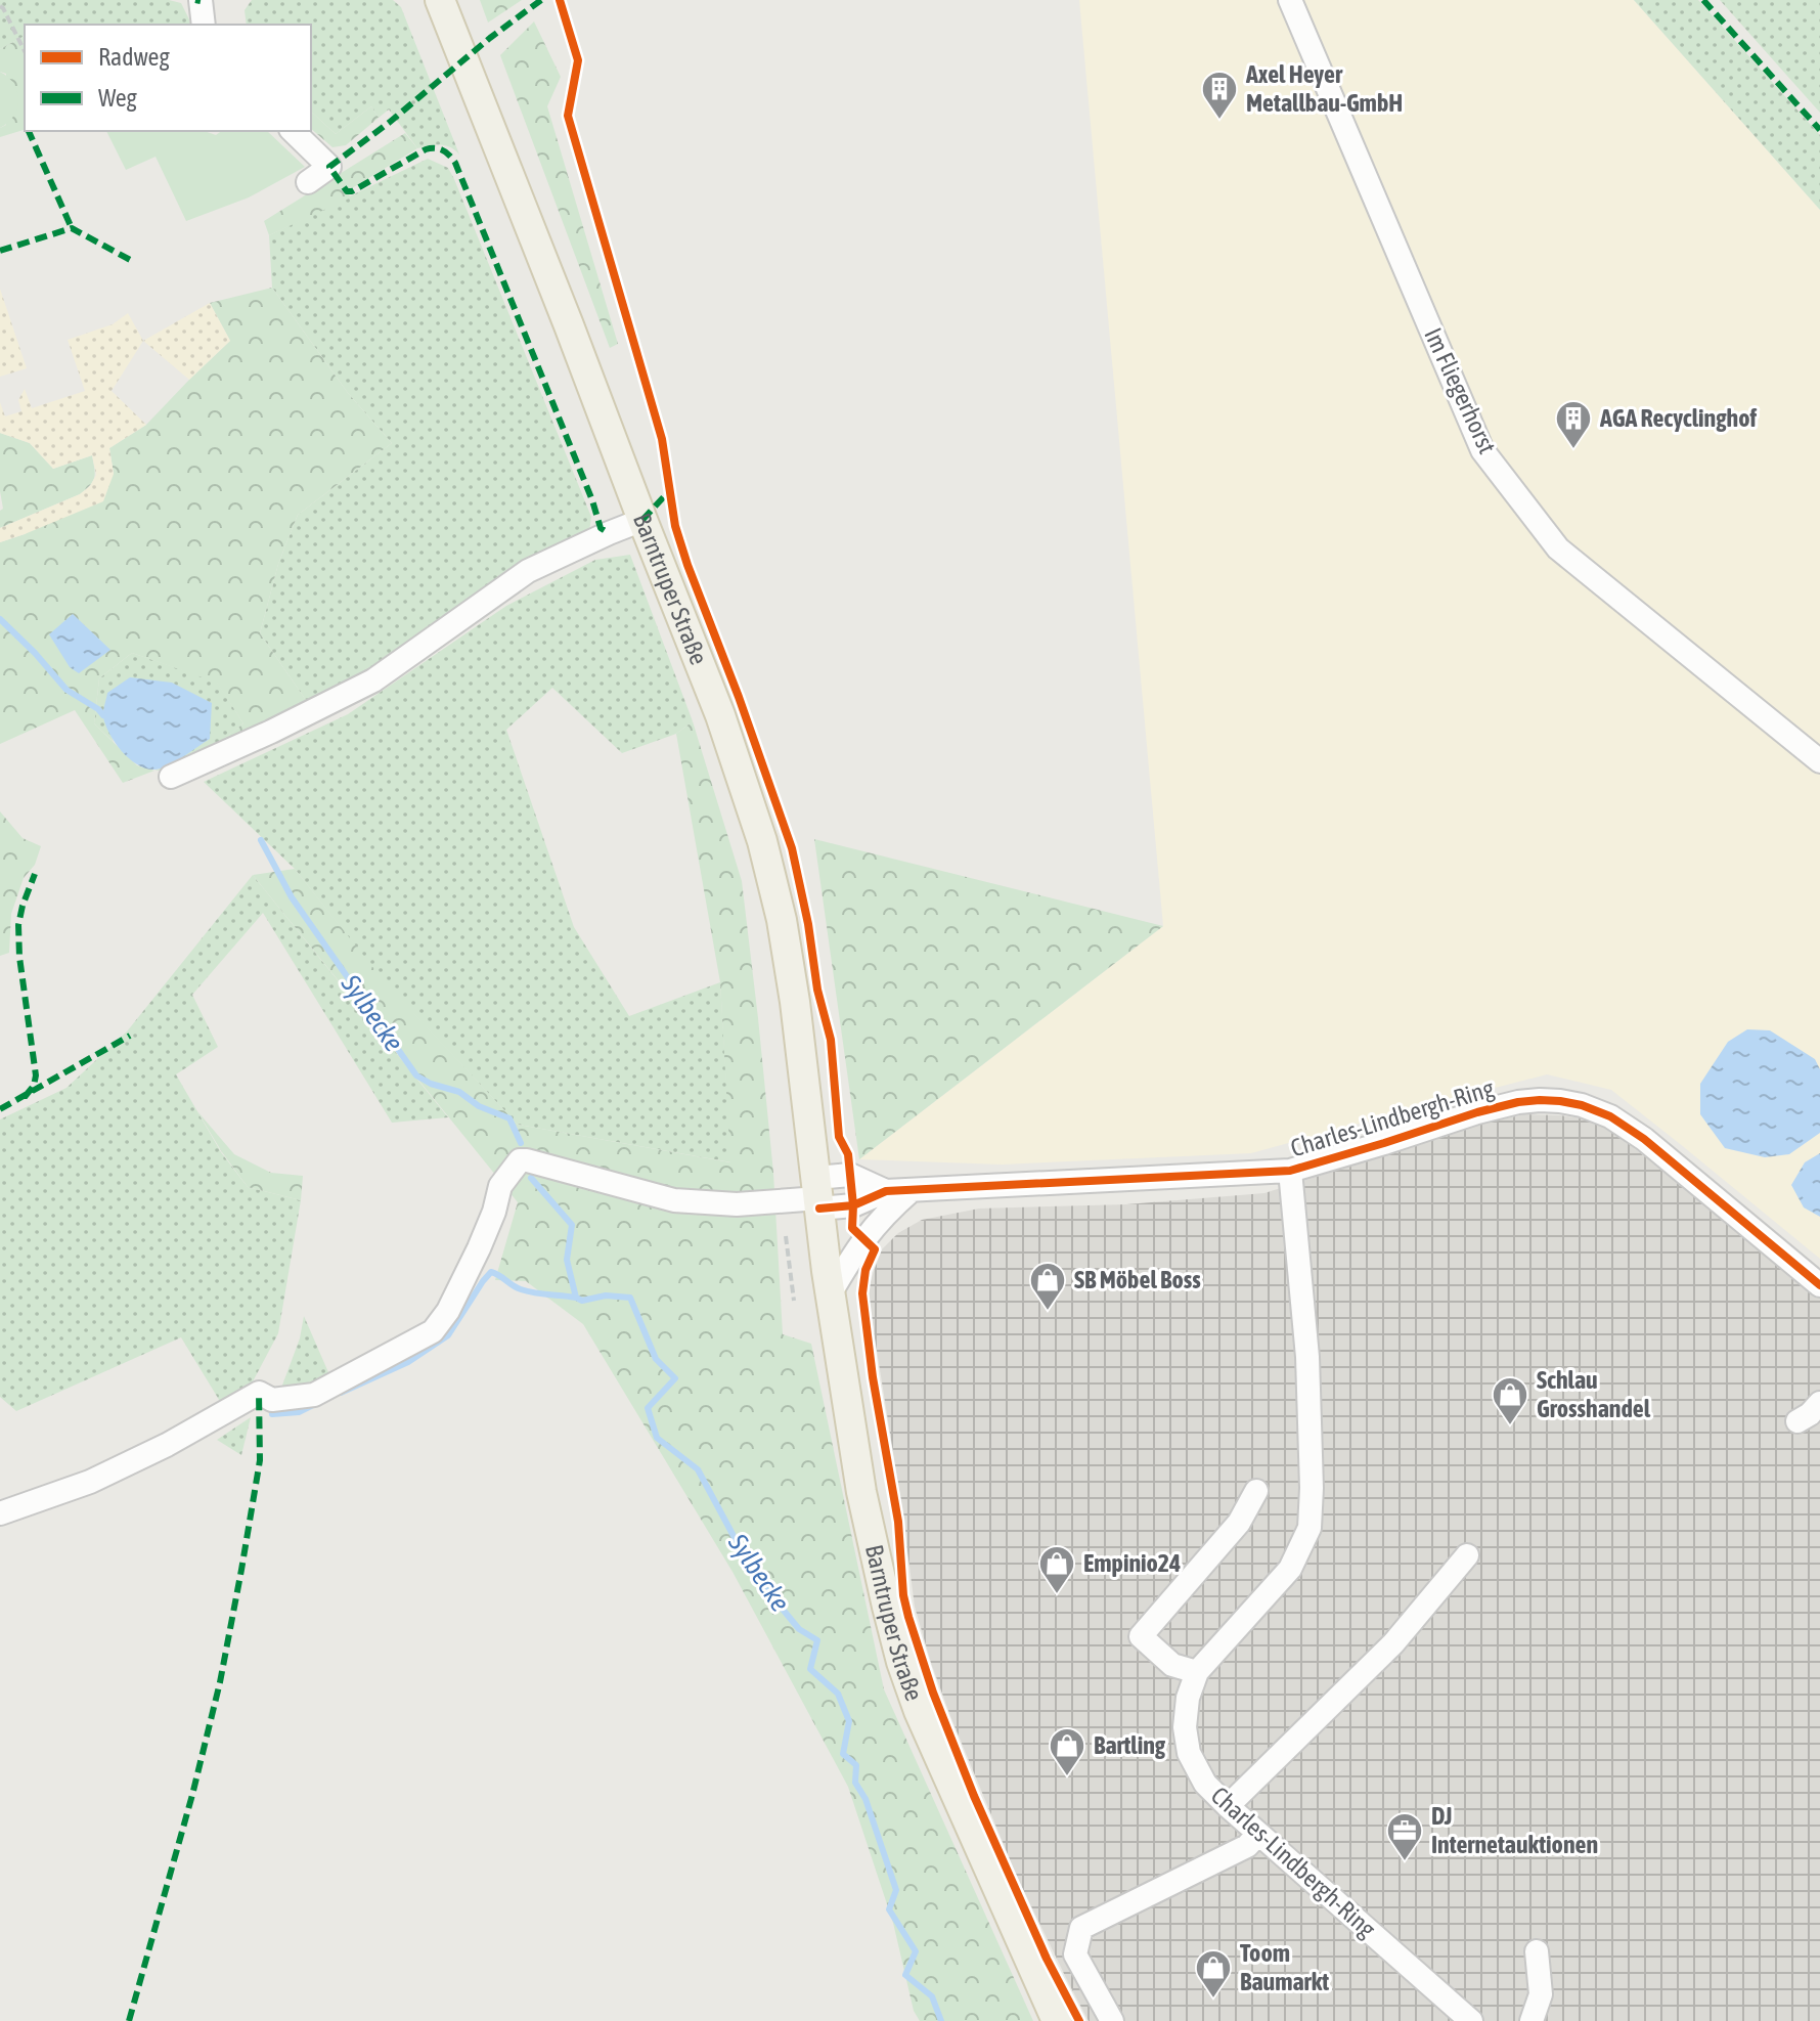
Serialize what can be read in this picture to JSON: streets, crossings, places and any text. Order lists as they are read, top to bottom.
{
  "streets": {
    "main road": ["Barntruper Straße"],
    "street": ["Im Fliegerhorst", "Charles-Lindbergh-Ring"]
  },
  "crossings": [
    ["Barntruper Straße", "Charles-Lindbergh-Ring"]
  ],
  "water": ["Sylbecke"],
  "places": {
    "building": ["Axel Heyer Metallbau-GmbH", "AGA Recyclinghof"],
    "shop": [
      "SB Möbel Boss",
      "Schlau Grosshandel",
      "Empinio24",
      "Bartling",
      "Toom Baumarkt"
    ],
    "office": ["DJ Internetauktionen"]
  },
  "legend": ["Radweg", "Weg"]
}
